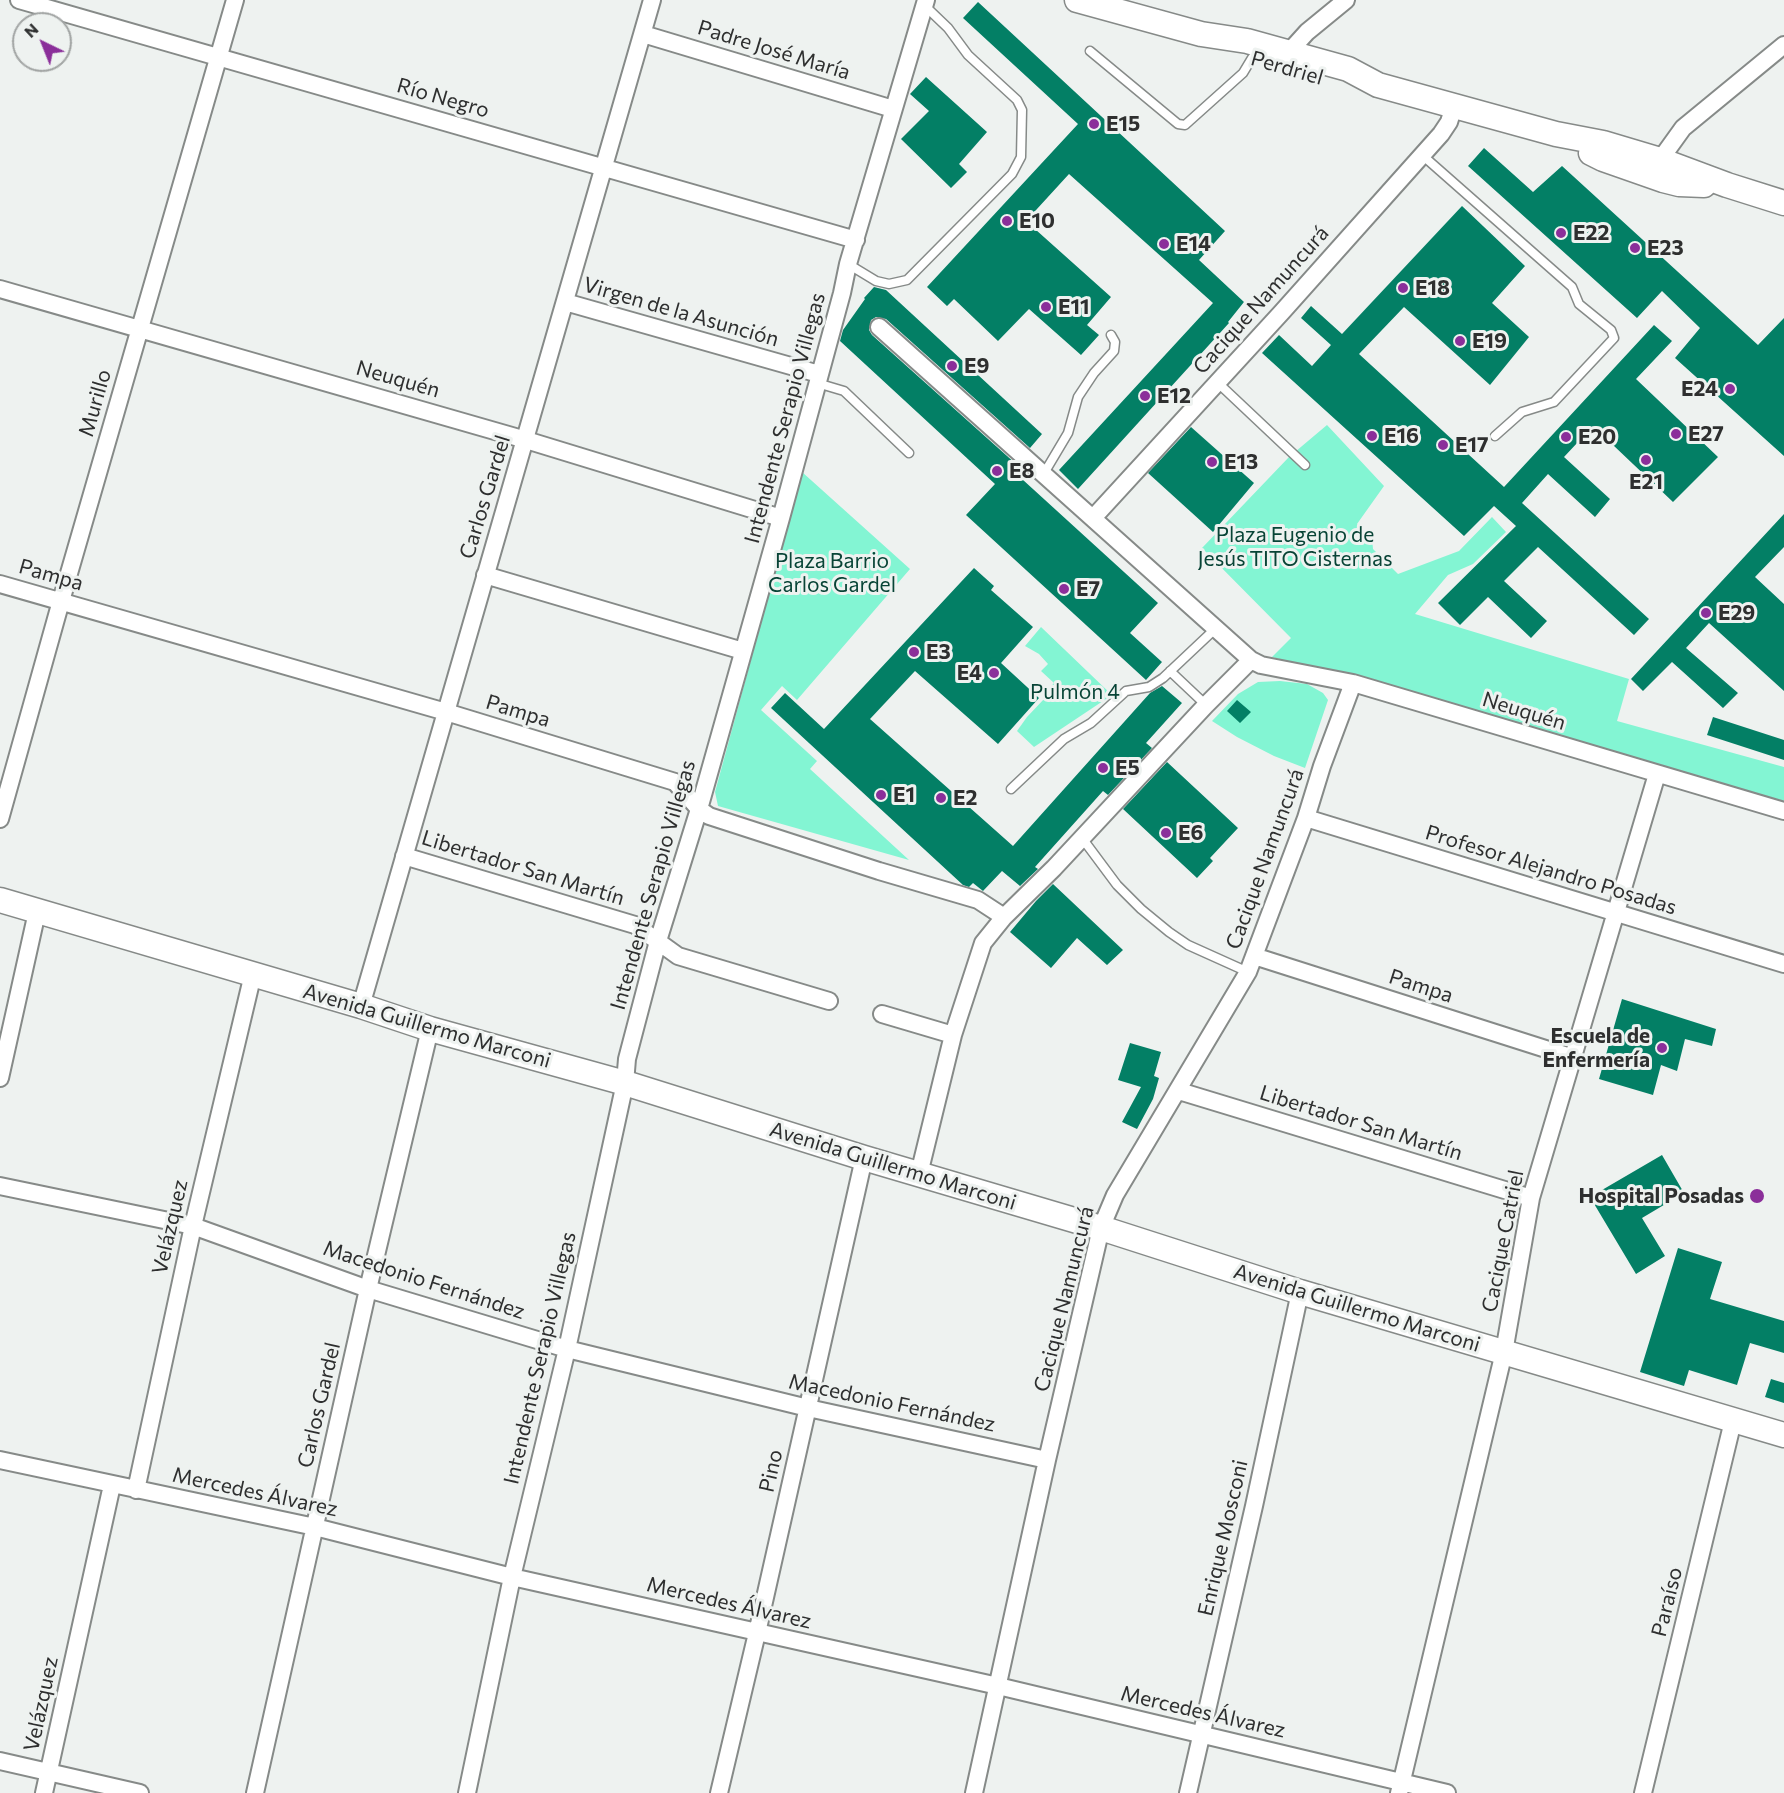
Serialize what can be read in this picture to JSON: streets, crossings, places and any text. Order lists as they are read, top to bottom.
{
  "streets": {
    "main road": ["Perdriel", "Avenida Guillermo Marconi"],
    "street": [
      "Padre José María",
      "Río Negro",
      "Cacique Namuncurá",
      "Virgen de la Asunción",
      "Neuquén",
      "Murillo",
      "Intendente Serapio Villegas",
      "Carlos Gardel",
      "Pampa",
      "Libertador San Martín",
      "Profesor Alejandro Posadas",
      "Velázquez",
      "Cacique Catriel",
      "Macedonio Fernández",
      "Pino",
      "Mercedes Álvarez",
      "Enrique Mosconi",
      "Paraíso"
    ]
  },
  "crossings": [
    ["Padre José María", "Intendente Serapio Villegas"],
    ["Padre José María", "Carlos Gardel"],
    ["Río Negro", "Murillo"],
    ["Río Negro", "Intendente Serapio Villegas"],
    ["Río Negro", "Carlos Gardel"],
    ["Cacique Namuncurá", "Neuquén"],
    ["Cacique Namuncurá", "Pampa"],
    ["Cacique Namuncurá", "Libertador San Martín"],
    ["Cacique Namuncurá", "Profesor Alejandro Posadas"],
    ["Cacique Namuncurá", "Avenida Guillermo Marconi"],
    ["Cacique Namuncurá", "Macedonio Fernández"],
    ["Cacique Namuncurá", "Mercedes Álvarez"],
    ["Virgen de la Asunción", "Intendente Serapio Villegas"],
    ["Virgen de la Asunción", "Carlos Gardel"],
    ["Neuquén", "Murillo"],
    ["Neuquén", "Intendente Serapio Villegas"],
    ["Neuquén", "Carlos Gardel"],
    ["Neuquén", "Cacique Catriel"],
    ["Murillo", "Pampa"],
    ["Intendente Serapio Villegas", "Pampa"],
    ["Intendente Serapio Villegas", "Libertador San Martín"],
    ["Intendente Serapio Villegas", "Avenida Guillermo Marconi"],
    ["Intendente Serapio Villegas", "Macedonio Fernández"],
    ["Intendente Serapio Villegas", "Mercedes Álvarez"],
    ["Carlos Gardel", "Pampa"],
    ["Carlos Gardel", "Libertador San Martín"],
    ["Carlos Gardel", "Avenida Guillermo Marconi"],
    ["Carlos Gardel", "Macedonio Fernández"],
    ["Carlos Gardel", "Mercedes Álvarez"],
    ["Pampa", "Cacique Catriel"],
    ["Libertador San Martín", "Cacique Catriel"],
    ["Profesor Alejandro Posadas", "Cacique Catriel"],
    ["Avenida Guillermo Marconi", "Velázquez"],
    ["Avenida Guillermo Marconi", "Cacique Catriel"],
    ["Avenida Guillermo Marconi", "Pino"],
    ["Avenida Guillermo Marconi", "Enrique Mosconi"],
    ["Avenida Guillermo Marconi", "Paraíso"],
    ["Velázquez", "Macedonio Fernández"],
    ["Velázquez", "Mercedes Álvarez"],
    ["Cacique Catriel", "Mercedes Álvarez"],
    ["Macedonio Fernández", "Pino"],
    ["Pino", "Mercedes Álvarez"],
    ["Mercedes Álvarez", "Enrique Mosconi"]
  ],
  "parks": ["Plaza Eugenio de Jesús TITO Cisternas", "Plaza Barrio Carlos Gardel", "Pulmón 4"],
  "places": [
    "E15",
    "E10",
    "E22",
    "E14",
    "E23",
    "E18",
    "E11",
    "E19",
    "E9",
    "E24",
    "E12",
    "E27",
    "E16",
    "E20",
    "E17",
    "E21",
    "E13",
    "E8",
    "E7",
    "E29",
    "E3",
    "E4",
    "E5",
    "E1",
    "E2",
    "E6",
    "Escuela de Enfermería",
    "Hospital Posadas"
  ],
  "north": "top left"
}
